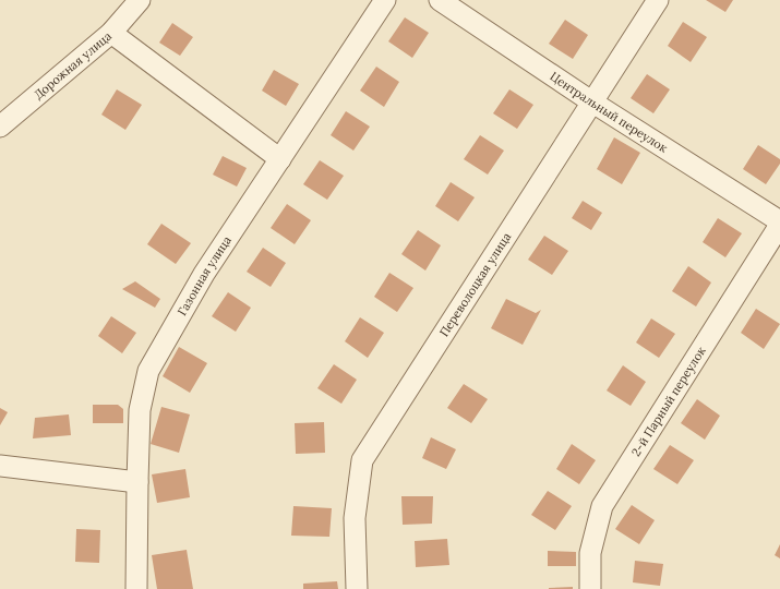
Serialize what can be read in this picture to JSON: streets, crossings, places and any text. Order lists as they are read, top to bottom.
{
  "streets": {
    "street": [
      "Дорожная улица",
      "Центральный переулок",
      "Газонная улица",
      "Переволоцкая улица",
      "2-й Парный переулок"
    ]
  },
  "crossings": [
    ["Центральный переулок", "Переволоцкая улица"]
  ]
}
